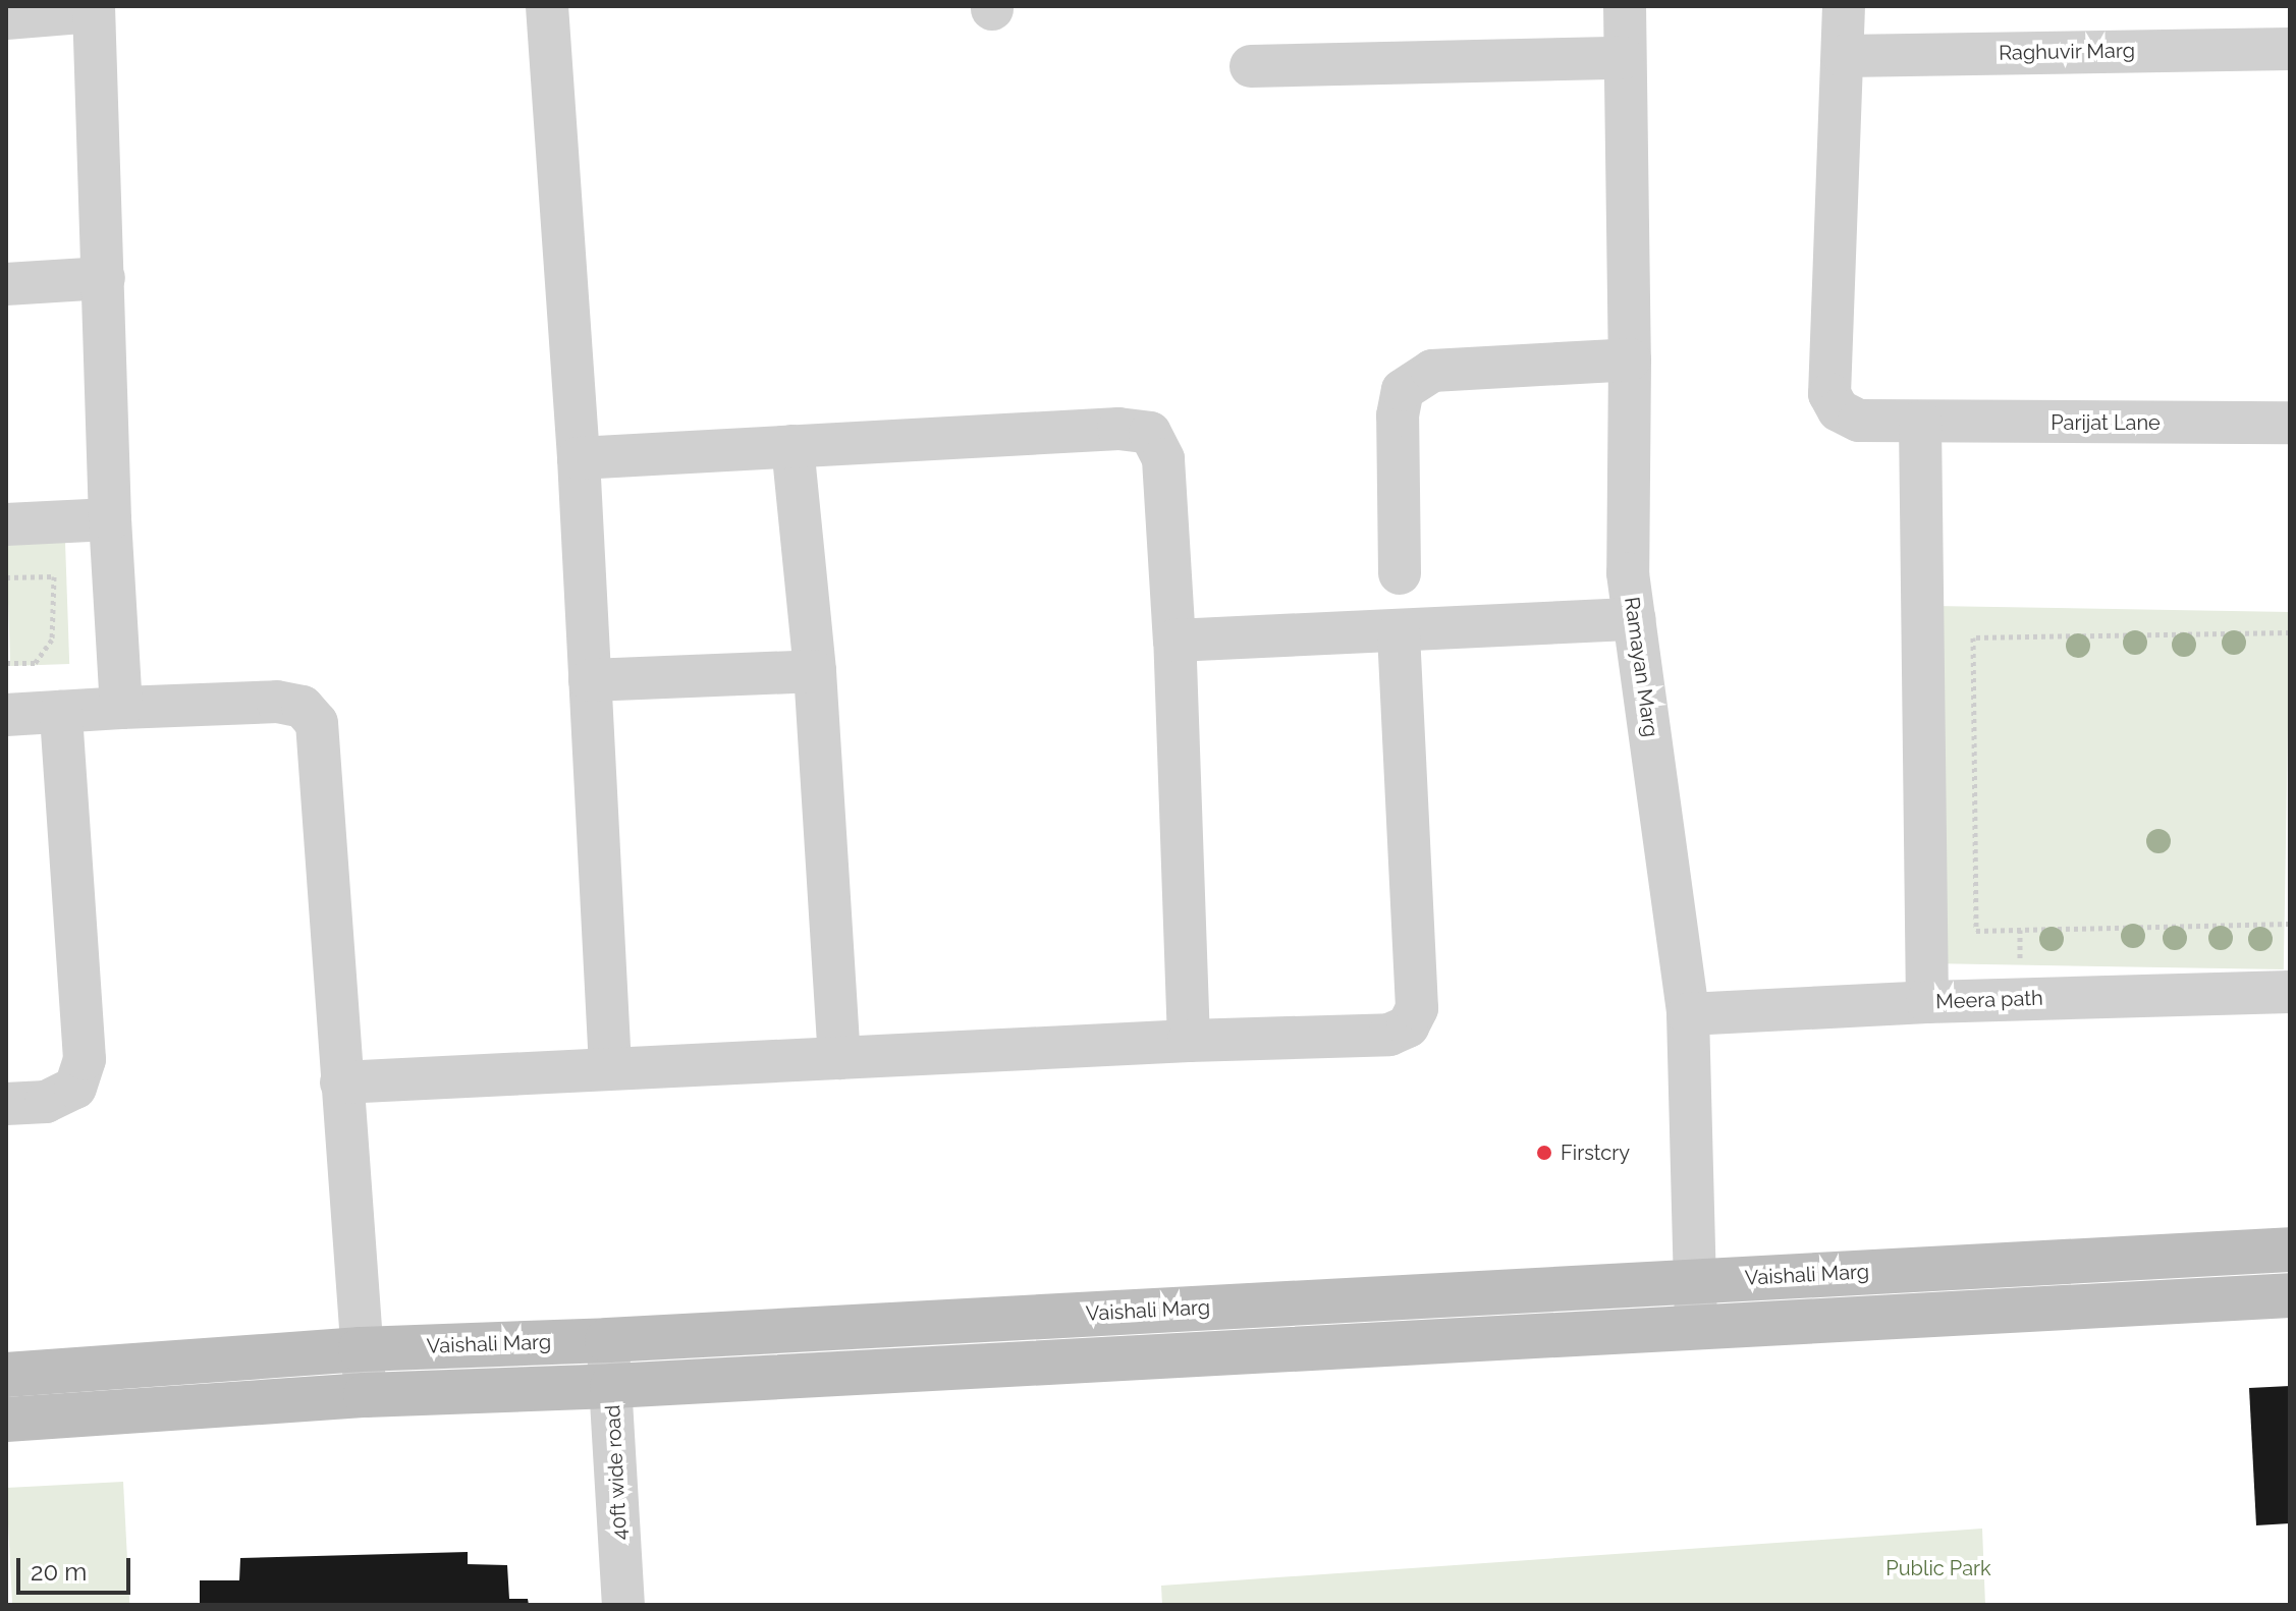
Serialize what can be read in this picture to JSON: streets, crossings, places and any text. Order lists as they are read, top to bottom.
{
  "streets": {
    "street": [
      "Raghuvir Marg",
      "Parijat Lane",
      "Ramayan Marg",
      "Meera path",
      "Vaishali Marg",
      "40ft wide road"
    ]
  },
  "crossings": [
    ["Raghuvir Marg", "Parijat Lane"],
    ["Ramayan Marg", "Meera path"],
    ["Ramayan Marg", "Vaishali Marg"],
    ["Vaishali Marg", "40ft wide road"]
  ],
  "parks": ["Public Park"],
  "places": ["Firstcry"],
  "scale_bar": "20 m"
}
